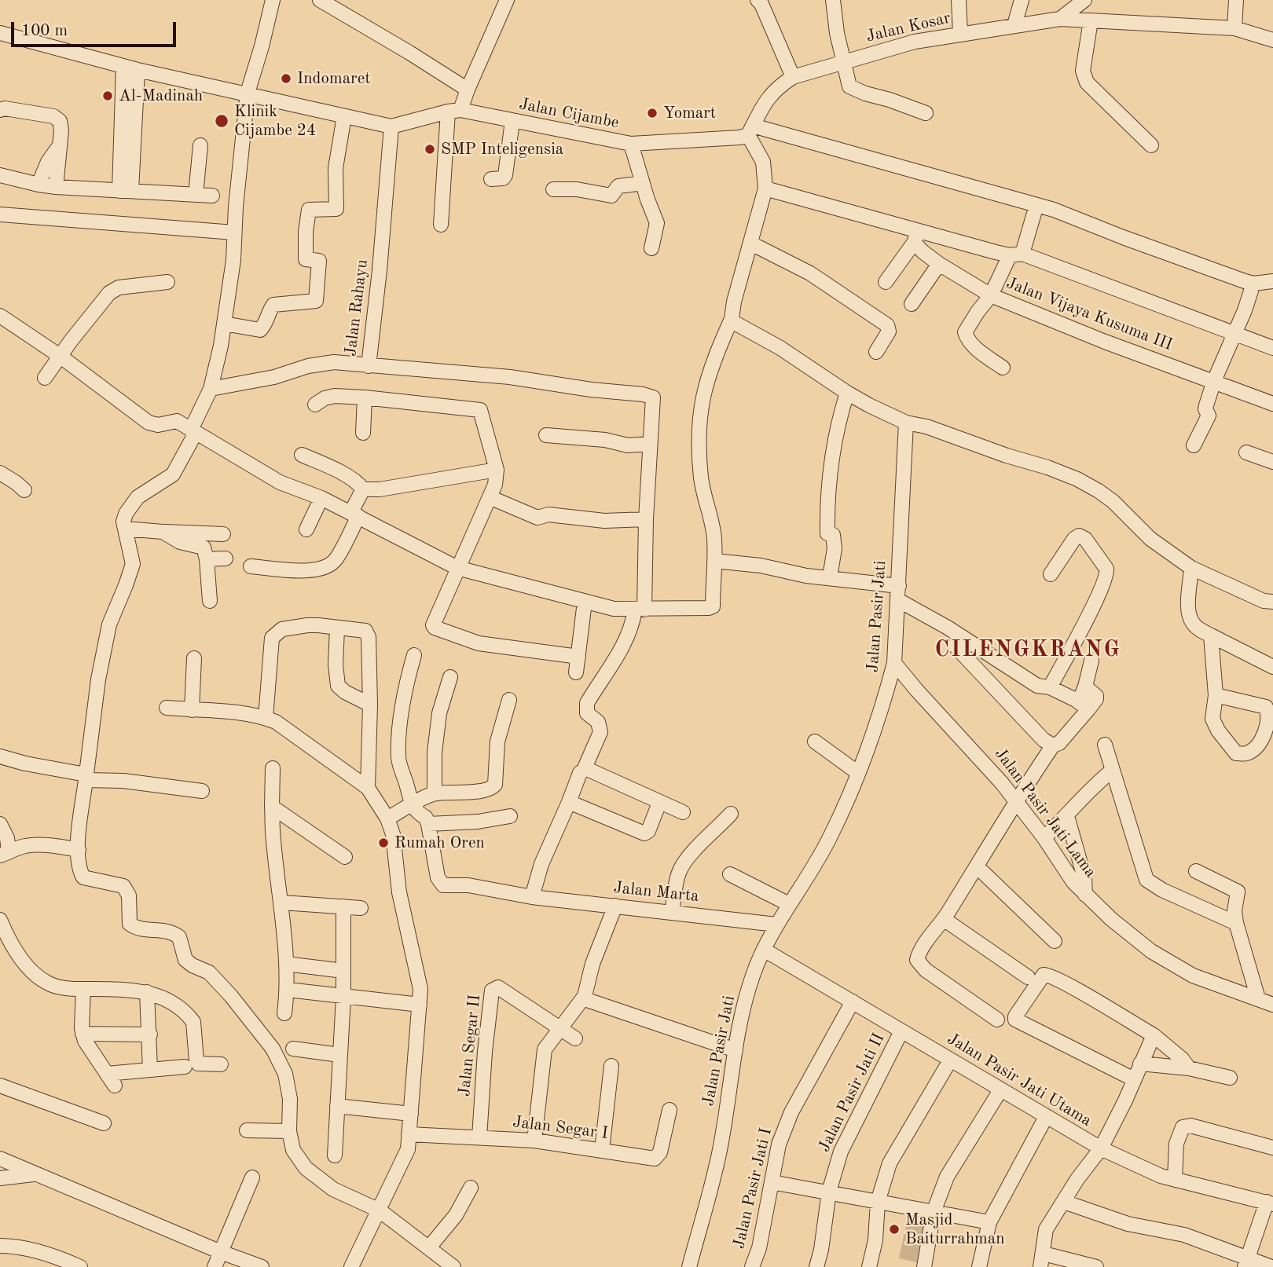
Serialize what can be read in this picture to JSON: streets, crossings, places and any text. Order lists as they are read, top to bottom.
{
  "streets": {
    "street": [
      "Jalan Kosar",
      "Jalan Cijambe",
      "Jalan Rahayu",
      "Jalan Vijaya Kusuma III",
      "Jalan Pasir Jati",
      "Jalan Pasir Jati Lama",
      "Jalan Marta",
      "Jalan Segar II",
      "Jalan Pasir Jati Utama",
      "Jalan Pasir Jati II",
      "Jalan Segar I",
      "Jalan Pasir Jati I"
    ]
  },
  "crossings": [
    ["Jalan Kosar", "Jalan Cijambe"],
    ["Jalan Cijambe", "Jalan Rahayu"],
    ["Jalan Pasir Jati", "Jalan Pasir Jati Lama"],
    ["Jalan Pasir Jati", "Jalan Marta"],
    ["Jalan Pasir Jati", "Jalan Pasir Jati Utama"],
    ["Jalan Segar II", "Jalan Segar I"],
    ["Jalan Pasir Jati Utama", "Jalan Pasir Jati II"],
    ["Jalan Pasir Jati Utama", "Jalan Pasir Jati I"]
  ],
  "districts": ["CILENGKRANG"],
  "places": [
    "Indomaret",
    "Al-Madinah",
    "Yomart",
    "Klinik Cijambe 24",
    "SMP Inteligensia",
    "Rumah Oren",
    "Masjid Baiturrahman"
  ],
  "scale_bar": "100 m"
}
